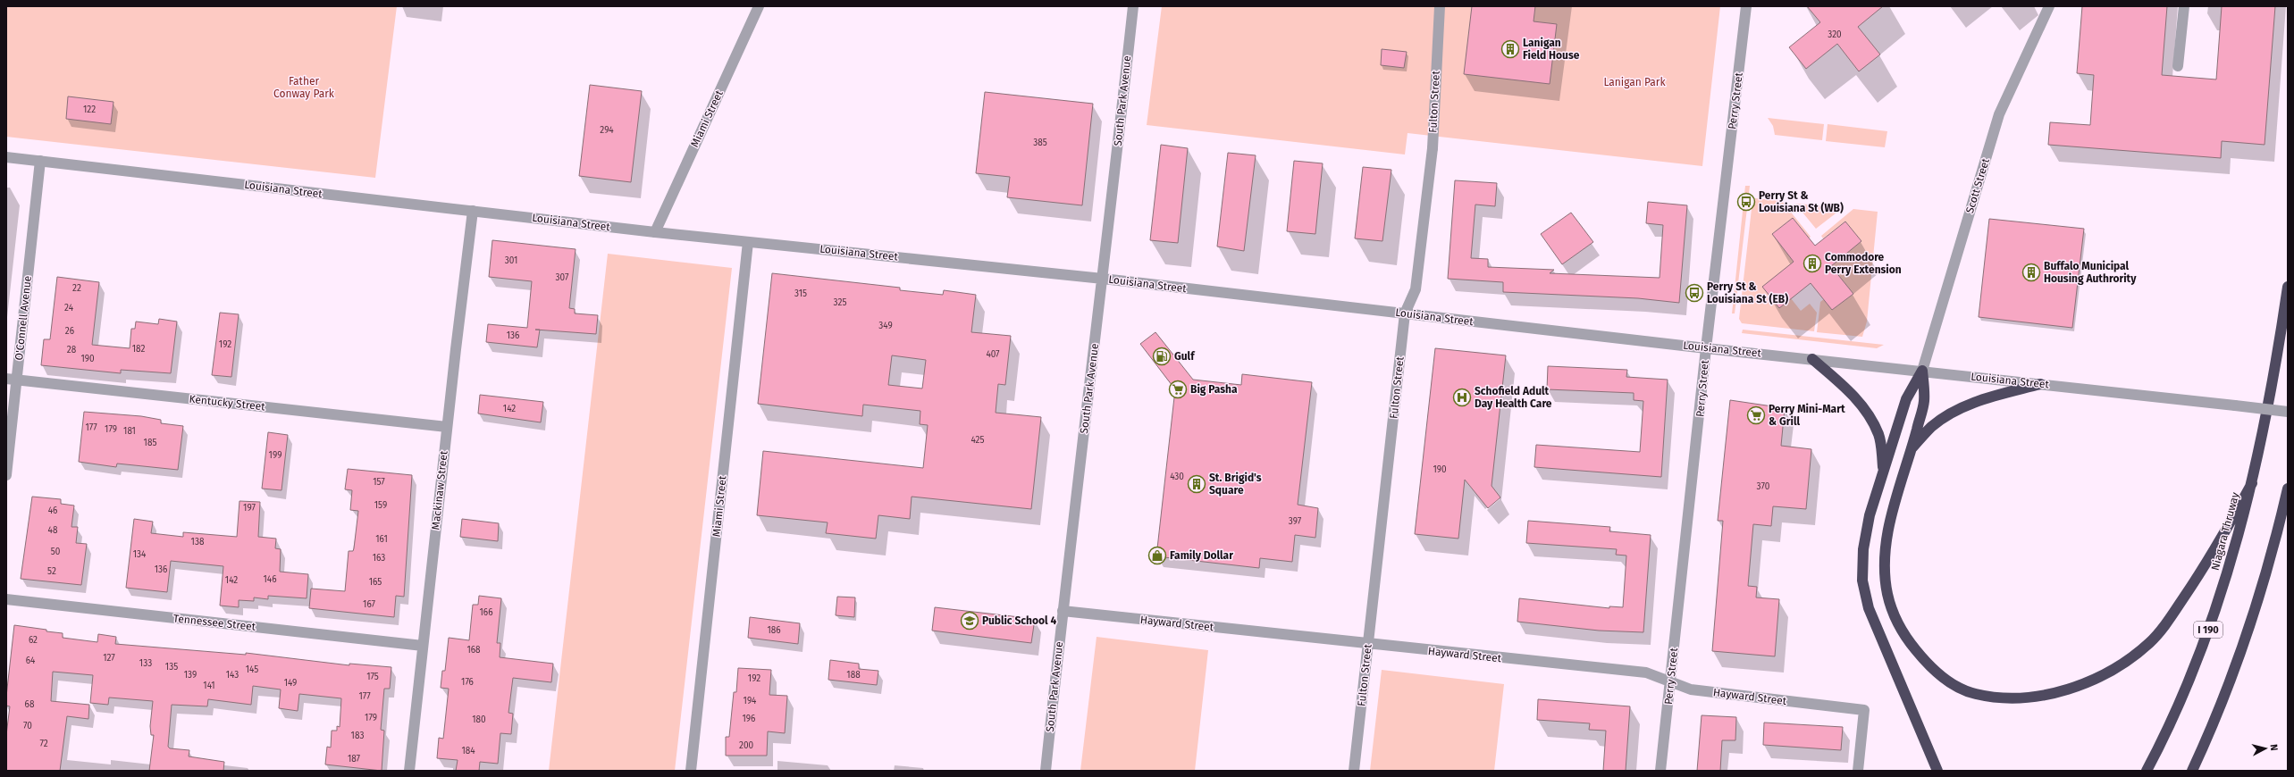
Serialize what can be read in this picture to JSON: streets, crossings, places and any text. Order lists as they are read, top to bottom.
{
  "streets": {
    "highway": ["Niagara Thruway", "I 190"],
    "street": [
      "South Park Avenue",
      "Perry Street",
      "Fulton Street",
      "Miami Street",
      "Scott Street",
      "Louisiana Street",
      "O'Connell Avenue",
      "Kentucky Street",
      "Mackinaw Street",
      "Tennessee Street",
      "Hayward Street"
    ]
  },
  "crossings": [
    ["South Park Avenue", "Louisiana Street"],
    ["South Park Avenue", "Hayward Street"],
    ["Perry Street", "Louisiana Street"],
    ["Perry Street", "Hayward Street"],
    ["Fulton Street", "Louisiana Street"],
    ["Fulton Street", "Hayward Street"],
    ["Miami Street", "Louisiana Street"],
    ["Scott Street", "Louisiana Street"],
    ["Louisiana Street", "O'Connell Avenue"],
    ["Louisiana Street", "Mackinaw Street"],
    ["O'Connell Avenue", "Kentucky Street"],
    ["Kentucky Street", "Mackinaw Street"],
    ["Mackinaw Street", "Tennessee Street"]
  ],
  "parks": ["Father Conway Park", "Lanigan Park"],
  "places": {
    "building": [
      "Lanigan Field House",
      "Commodore Perry Extension",
      "Buffalo Municipal Housing Authrority",
      "St. Brigid's Square"
    ],
    "bus stop": ["Perry St & Louisiana St (WB)", "Perry St & Louisiana St (EB)"],
    "fuel station": ["Gulf"],
    "supermarket": ["Big Pasha", "Perry Mini-Mart & Grill"],
    "hospital": ["Schofield Adult Day Health Care"],
    "shop": ["Family Dollar"],
    "school or university": ["Public School 4"]
  },
  "house_numbers": [
    "320",
    "122",
    "294",
    "385",
    "301",
    "307",
    "22",
    "315",
    "325",
    "24",
    "349",
    "26",
    "136",
    "192",
    "182",
    "28",
    "407",
    "190",
    "142",
    "177",
    "179",
    "181",
    "425",
    "185",
    "199",
    "190",
    "430",
    "157",
    "370",
    "159",
    "197",
    "46",
    "397",
    "48",
    "161",
    "138",
    "50",
    "134",
    "163",
    "136",
    "52",
    "146",
    "142",
    "165",
    "167",
    "166",
    "186",
    "62",
    "168",
    "127",
    "64",
    "133",
    "135",
    "145",
    "139",
    "143",
    "188",
    "175",
    "192",
    "176",
    "149",
    "141",
    "177",
    "194",
    "68",
    "179",
    "196",
    "180",
    "70",
    "183",
    "72",
    "200",
    "184",
    "187"
  ],
  "north": "right"
}
